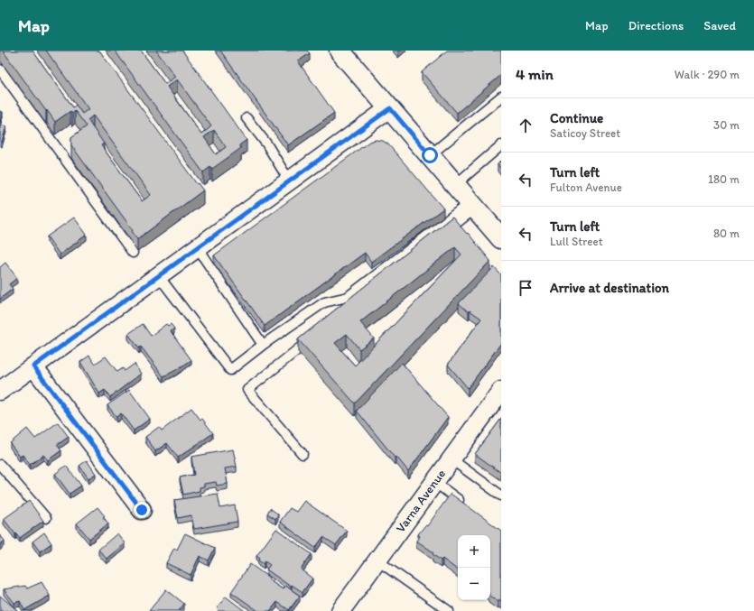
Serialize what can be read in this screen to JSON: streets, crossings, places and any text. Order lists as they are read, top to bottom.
{
  "streets": {
    "street": ["Varna Avenue"]
  },
  "page": {
    "header": "Map",
    "nav": ["Map", "Directions", "Saved"],
    "heading": ["4 min", "Walk · 290 m"],
    "list": [
      ["Continue", "Saticoy Street", "30 m"],
      ["Turn left", "Fulton Avenue", "180 m"],
      ["Turn left", "Lull Street", "80 m"],
      "Arrive at destination"
    ],
    "map_buttons": ["+", "−"]
  }
}
